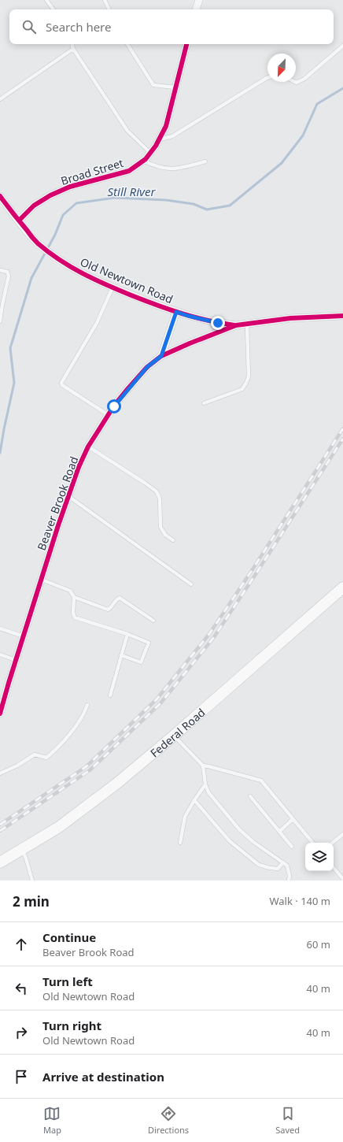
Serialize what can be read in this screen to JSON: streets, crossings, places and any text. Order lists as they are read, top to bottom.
{
  "streets": {
    "main road": ["Federal Road"],
    "street": ["Broad Street", "Old Newtown Road", "Beaver Brook Road"]
  },
  "crossings": [
    ["Broad Street", "Old Newtown Road"],
    ["Old Newtown Road", "Beaver Brook Road"]
  ],
  "water": ["Still River"],
  "north": "bottom left",
  "page": {
    "search": "Search here",
    "heading": ["2 min", "Walk · 140 m"],
    "list": [
      ["Continue", "Beaver Brook Road", "60 m"],
      ["Turn left", "Old Newtown Road", "40 m"],
      ["Turn right", "Old Newtown Road", "40 m"],
      "Arrive at destination"
    ],
    "nav": ["Map", "Directions", "Saved"]
  }
}
